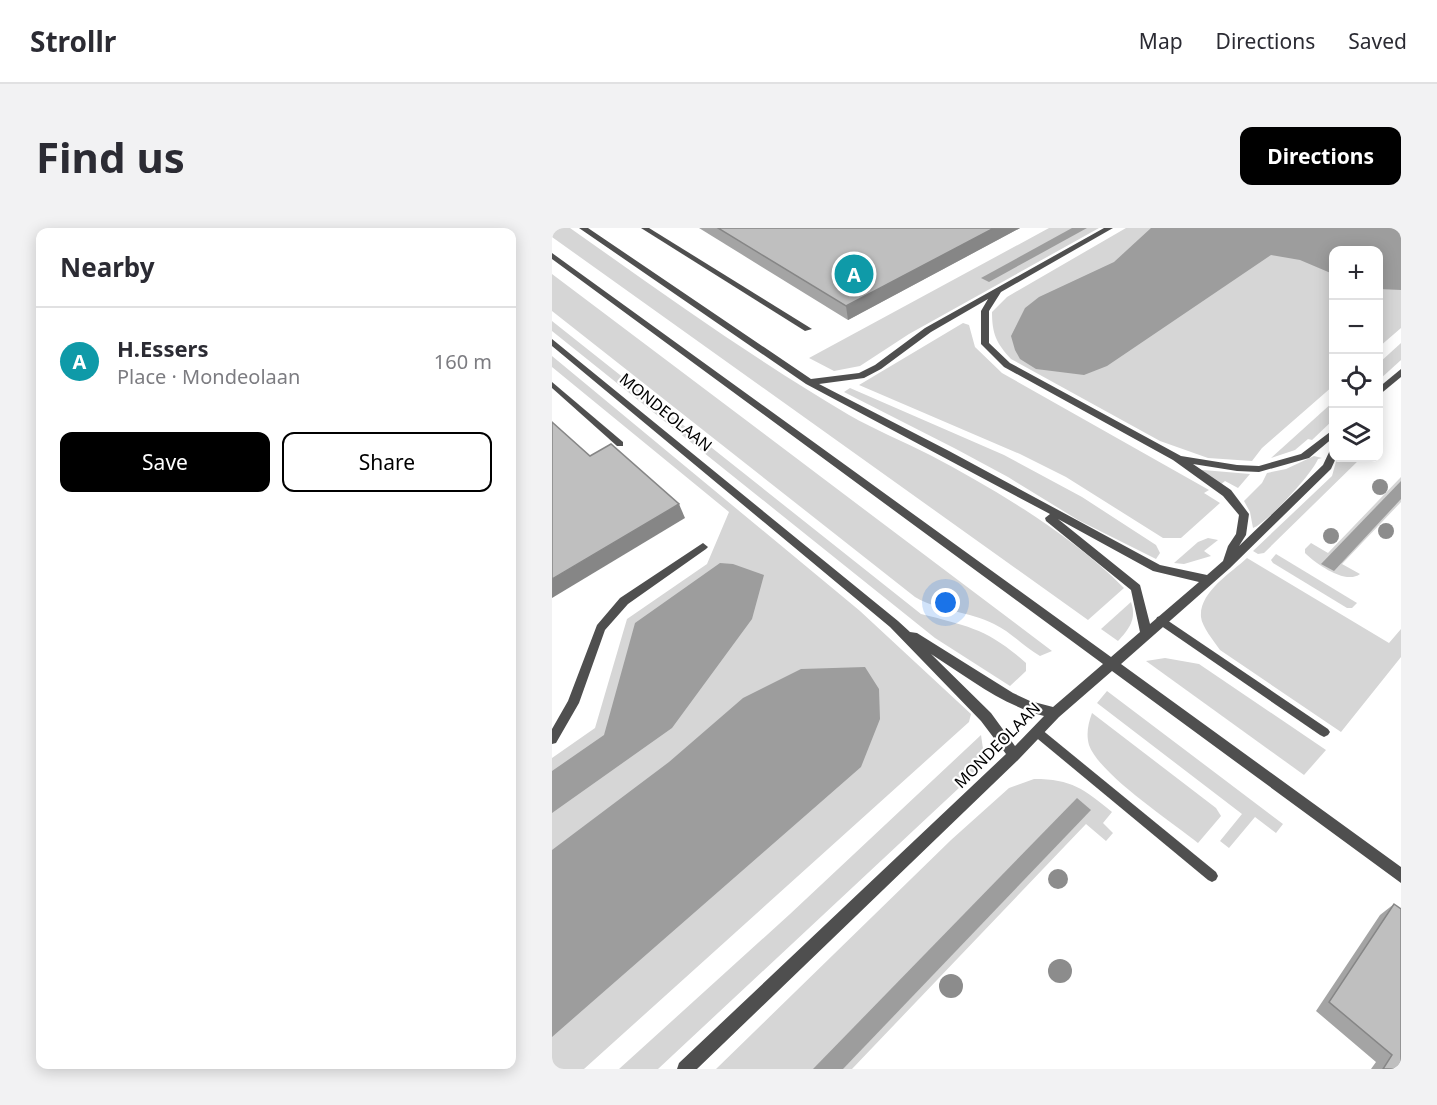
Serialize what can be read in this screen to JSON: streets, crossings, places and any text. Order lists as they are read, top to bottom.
{
  "streets": {
    "street": ["MONDEOLAAN"]
  },
  "page": {
    "header": "Strollr",
    "nav": ["Map", "Directions", "Saved"],
    "buttons": [
      "Directions",
      ["Save", "Share"]
    ],
    "title": "Find us",
    "heading": "Nearby",
    "map_buttons": ["+", "−"],
    "pins": "A",
    "list": [
      {
        "mark": "A",
        "name": "H.Essers",
        "note": "Place · Mondeolaan",
        "value": "160 m"
      }
    ]
  }
}
